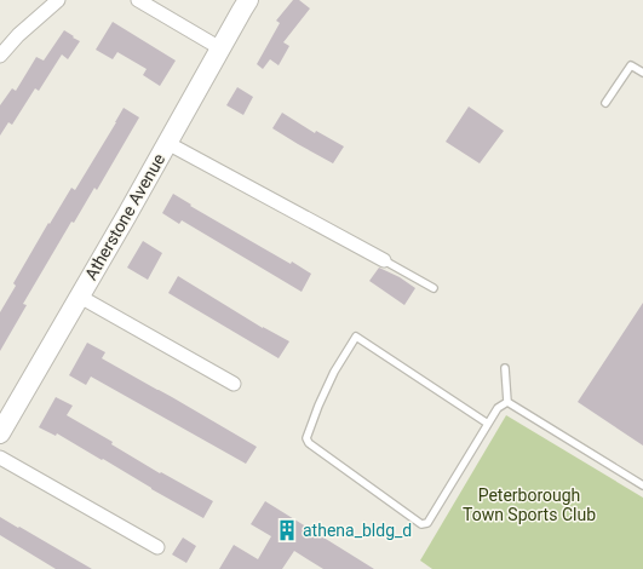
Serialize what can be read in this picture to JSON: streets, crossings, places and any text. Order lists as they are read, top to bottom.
{
  "streets": {
    "street": ["Atherstone Avenue"]
  },
  "parks": ["Peterborough Town Sports Club"],
  "places": {
    "building": ["athena_bldg_d"]
  }
}
